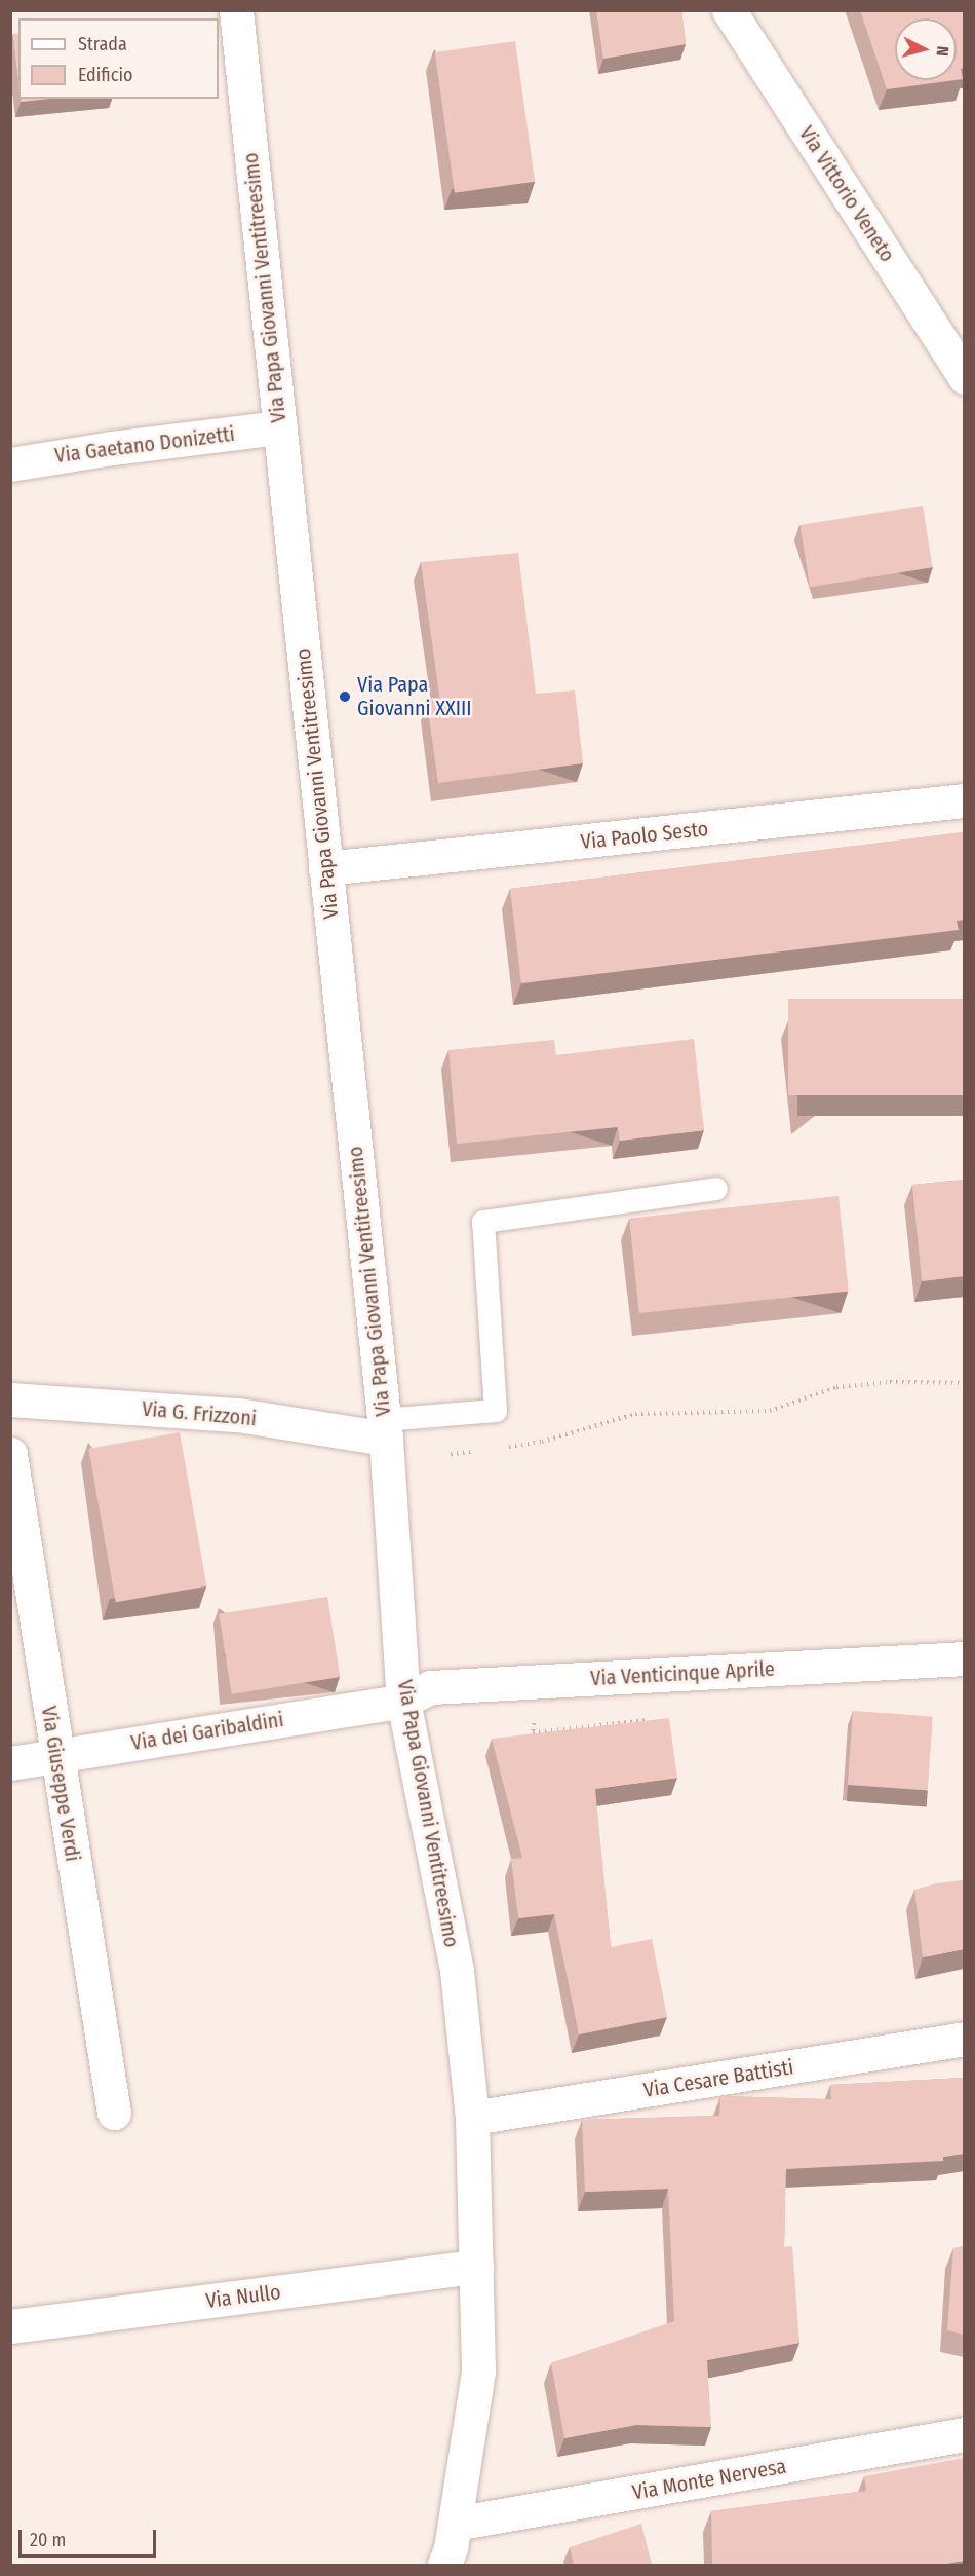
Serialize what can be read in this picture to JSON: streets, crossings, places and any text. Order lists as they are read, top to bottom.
{
  "streets": {
    "street": [
      "Via Vittorio Veneto",
      "Via Papa Giovanni Ventitreesimo",
      "Via Gaetano Donizetti",
      "Via Paolo Sesto",
      "Via G. Frizzoni",
      "Via Venticinque Aprile",
      "Via dei Garibaldini",
      "Via Giuseppe Verdi",
      "Via Cesare Battisti",
      "Via Nullo",
      "Via Monte Nervesa"
    ]
  },
  "crossings": [
    ["Via Papa Giovanni Ventitreesimo", "Via Gaetano Donizetti"],
    ["Via Papa Giovanni Ventitreesimo", "Via Paolo Sesto"],
    ["Via Papa Giovanni Ventitreesimo", "Via G. Frizzoni"],
    ["Via Papa Giovanni Ventitreesimo", "Via Venticinque Aprile"],
    ["Via Papa Giovanni Ventitreesimo", "Via dei Garibaldini"],
    ["Via Papa Giovanni Ventitreesimo", "Via Cesare Battisti"],
    ["Via Papa Giovanni Ventitreesimo", "Via Nullo"],
    ["Via Papa Giovanni Ventitreesimo", "Via Monte Nervesa"],
    ["Via Venticinque Aprile", "Via dei Garibaldini"],
    ["Via dei Garibaldini", "Via Giuseppe Verdi"]
  ],
  "places": ["Via Papa Giovanni XXIII"],
  "legend": ["Strada", "Edificio"],
  "scale_bar": "20 m",
  "north": "right"
}
